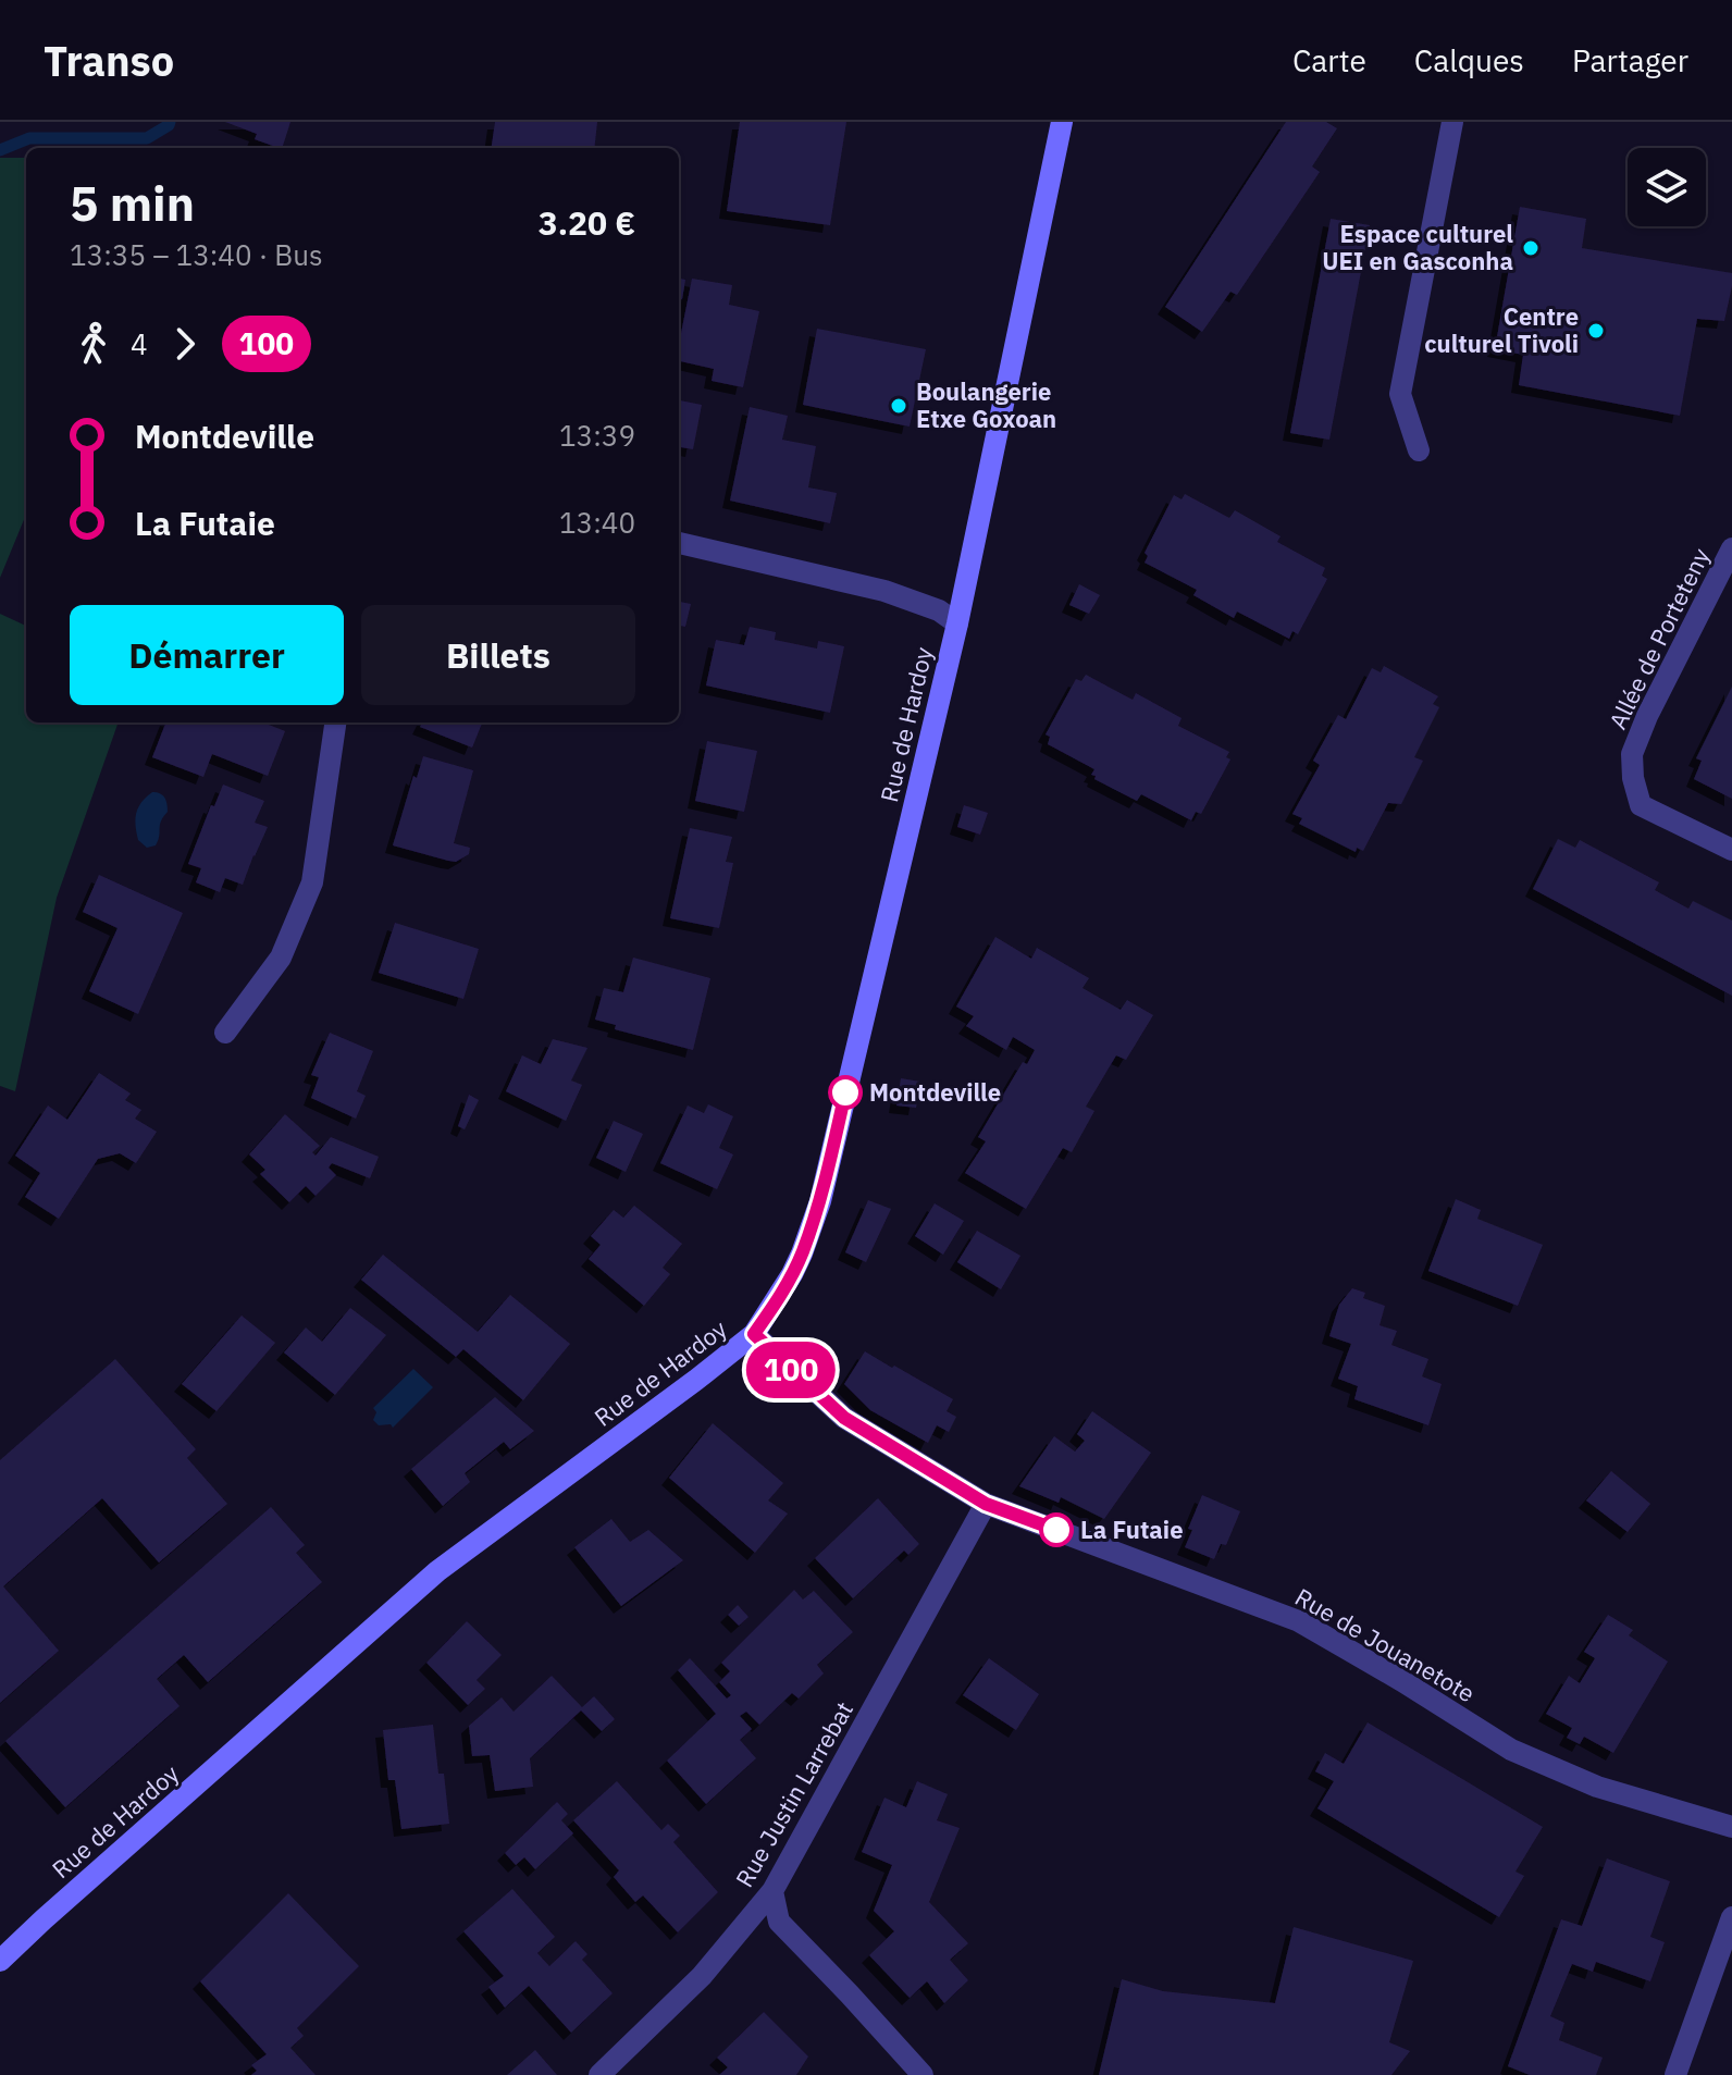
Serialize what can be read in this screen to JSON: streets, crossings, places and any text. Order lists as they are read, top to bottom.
{
  "streets": {
    "street": [
      "Allée de Porteteny",
      "Rue de Hardoy",
      "Rue de Jouanetote",
      "Rue Justin Larrebat"
    ]
  },
  "crossings": [
    ["Rue de Hardoy", "Rue de Jouanetote"],
    ["Rue de Jouanetote", "Rue Justin Larrebat"]
  ],
  "places": [
    "Espace culturel UEI en Gasconha",
    "Centre culturel Tivoli",
    "Boulangerie Etxe Goxoan",
    "Montdeville",
    "La Futaie"
  ],
  "lines": ["bus line 100"],
  "page": {
    "header": "Transo",
    "nav": ["Carte", "Calques", "Partager"],
    "on_map": "100",
    "heading": ["5 min", "13:35 – 13:40 · Bus", "3.20 €"],
    "legs": ["4", "100"],
    "list": [
      {
        "name": "Montdeville",
        "value": "13:39"
      },
      {
        "name": "La Futaie",
        "value": "13:40"
      }
    ],
    "buttons": ["Démarrer", "Billets"]
  }
}
